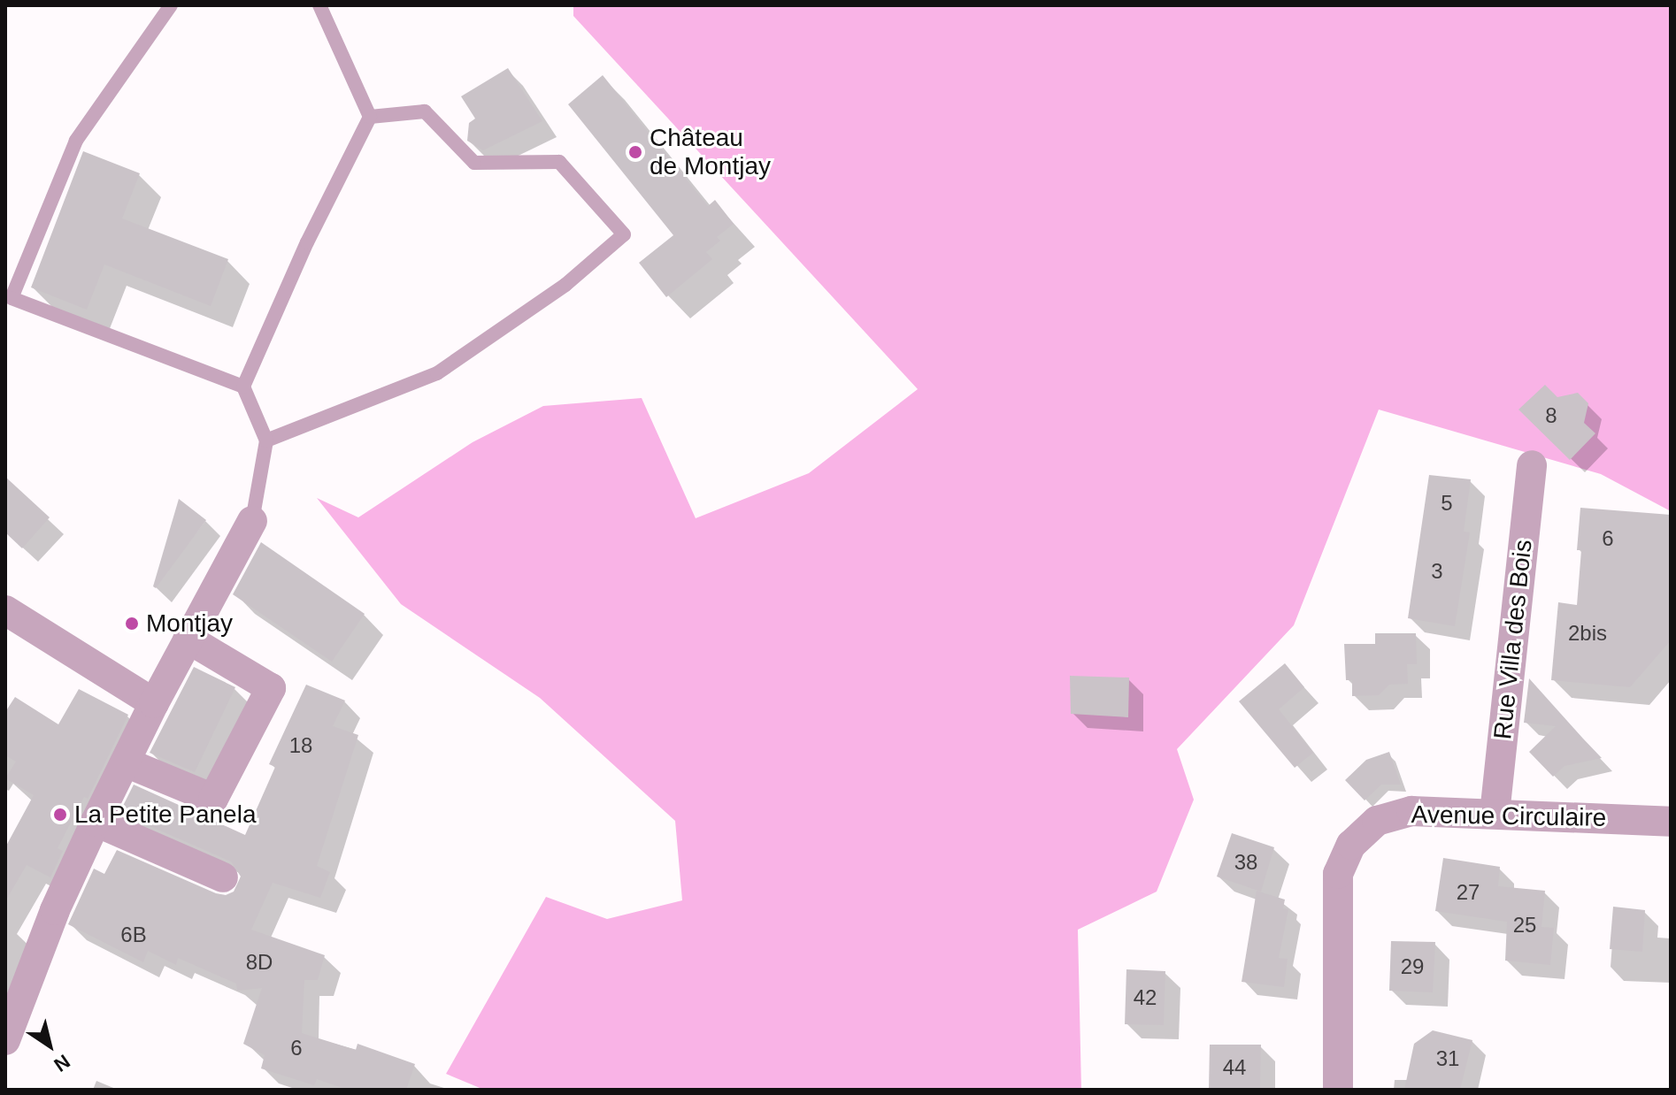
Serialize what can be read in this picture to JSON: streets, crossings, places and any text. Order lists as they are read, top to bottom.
{
  "streets": {
    "street": ["Rue Villa des Bois", "Avenue Circulaire"]
  },
  "crossings": [
    ["Rue Villa des Bois", "Avenue Circulaire"]
  ],
  "places": ["Château de Montjay", "Montjay", "La Petite Panela"],
  "house_numbers": [
    "8",
    "5",
    "6",
    "3",
    "2bis",
    "18",
    "38",
    "27",
    "25",
    "6B",
    "8D",
    "29",
    "42",
    "6",
    "31",
    "44"
  ],
  "north": "bottom right"
}
